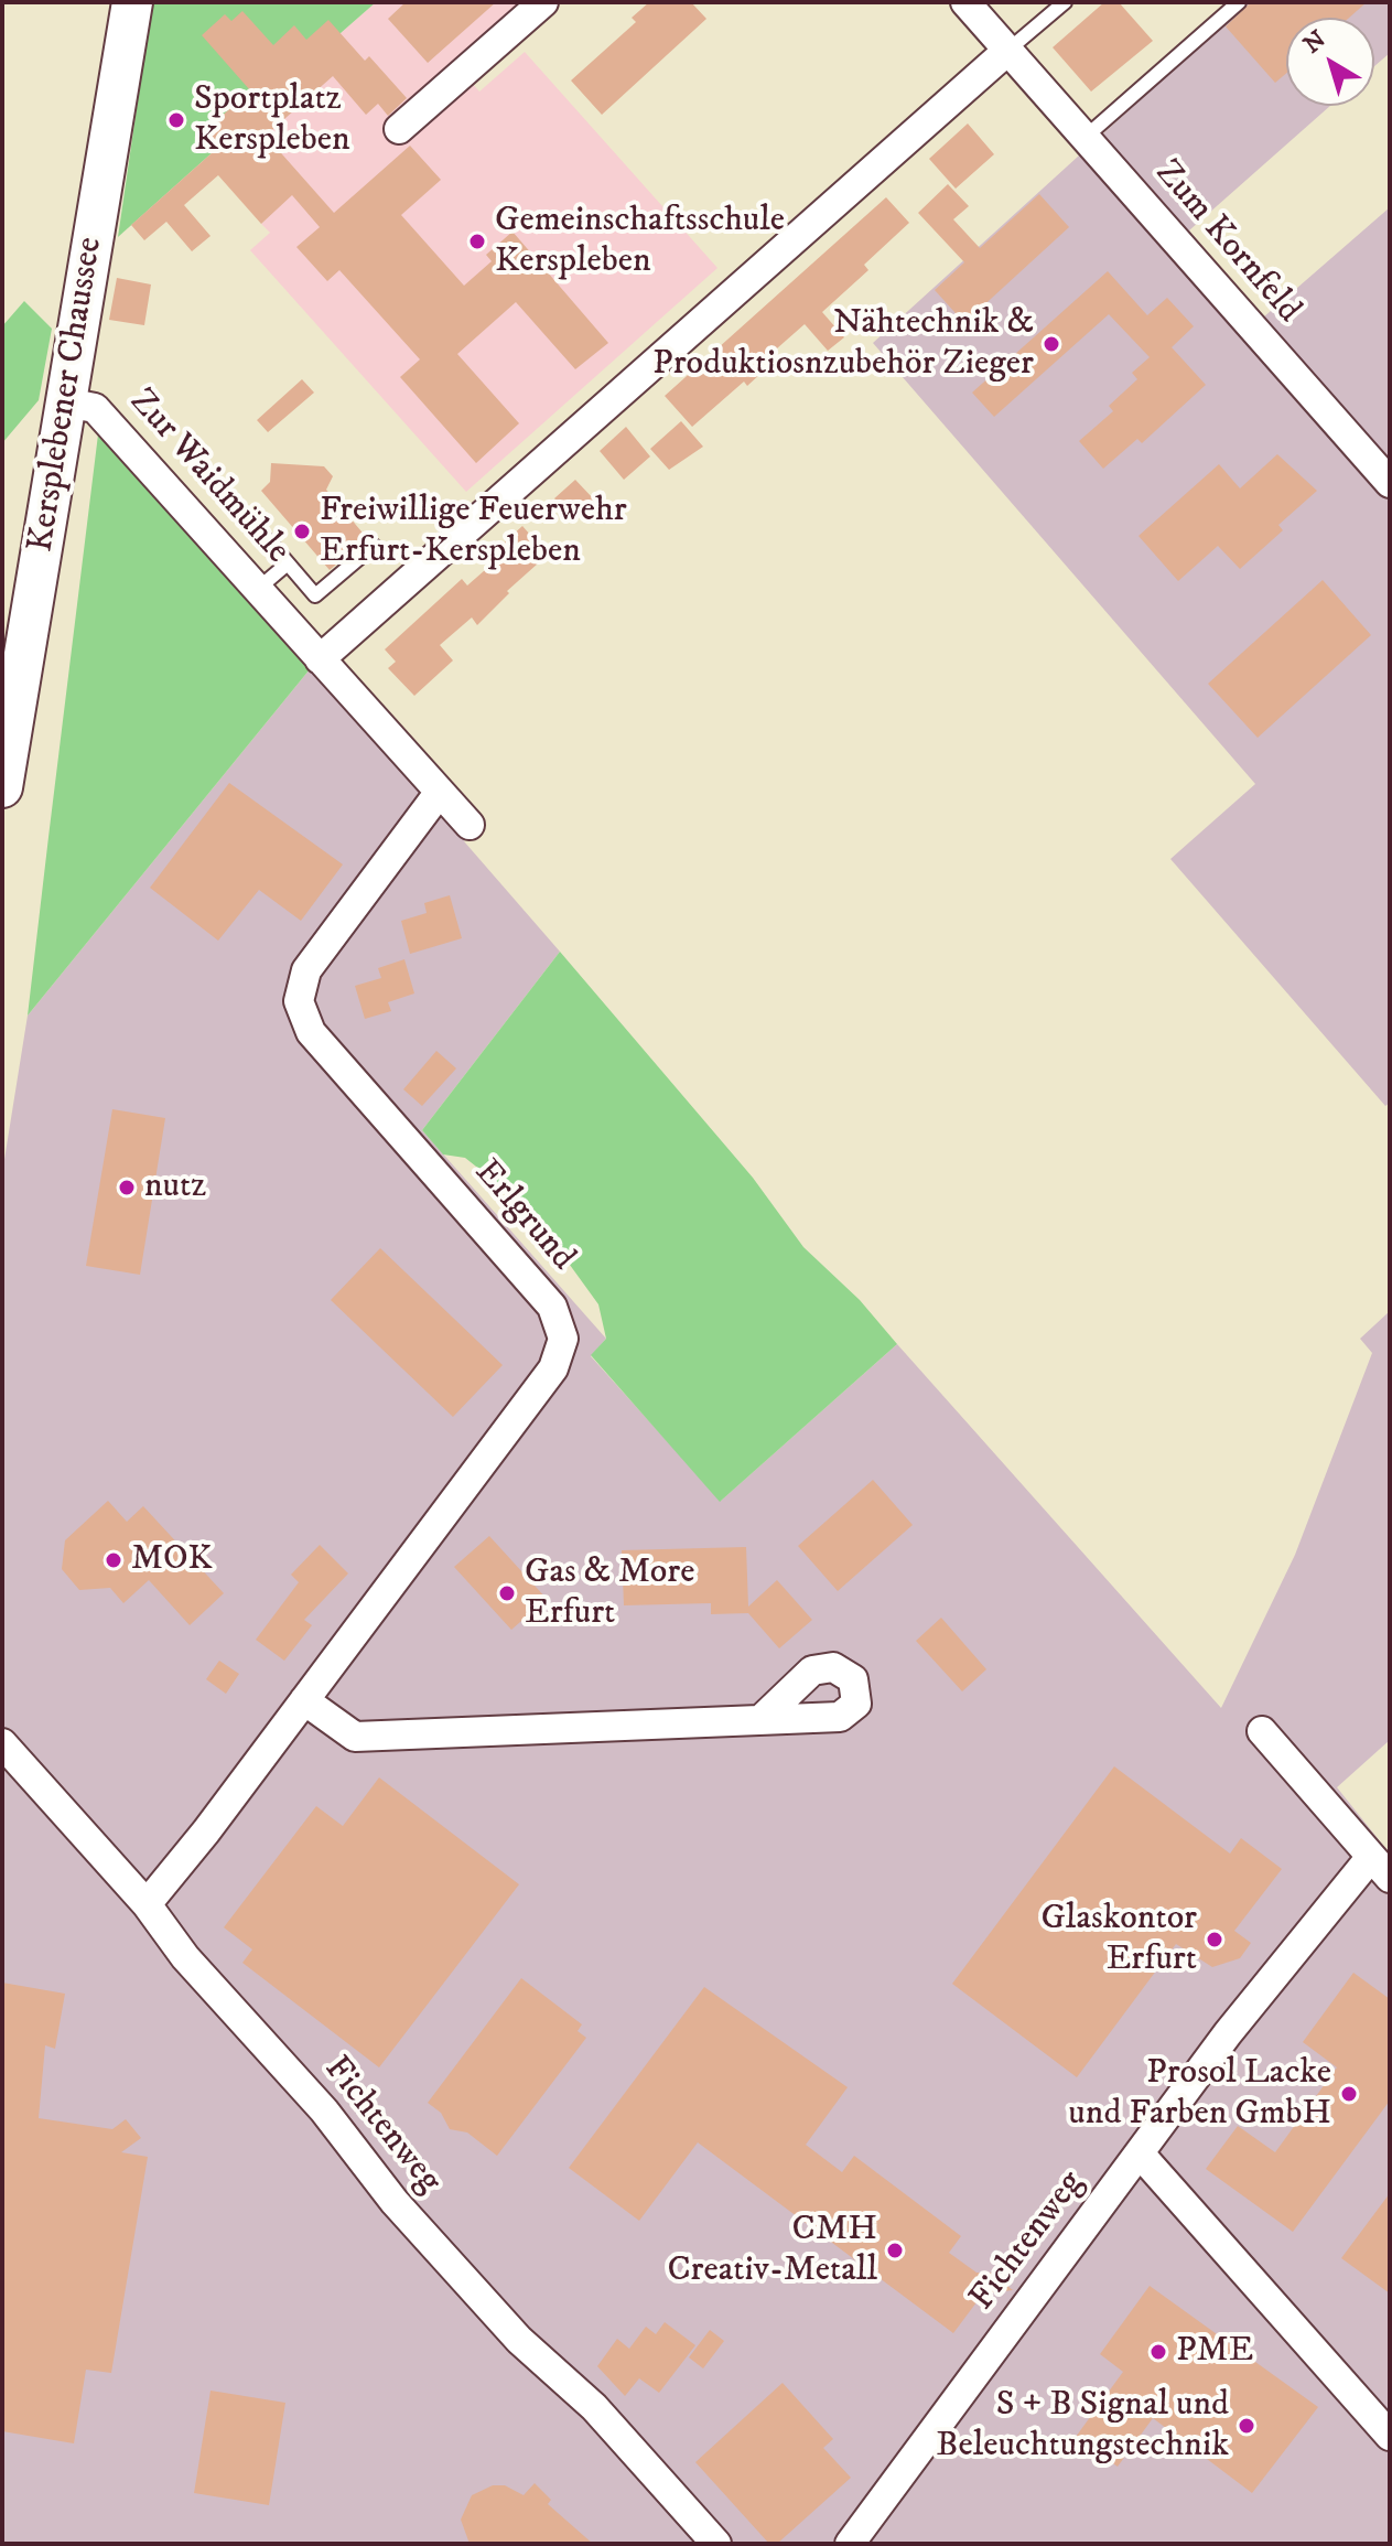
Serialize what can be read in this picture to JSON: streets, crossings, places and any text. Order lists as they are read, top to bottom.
{
  "streets": {
    "main road": ["Kersplebener Chaussee"],
    "street": [
      "Zum Kornfeld",
      "Zur Waidmühle",
      "Erlgrund",
      "Fichtenweg"
    ]
  },
  "crossings": [
    ["Kersplebener Chaussee", "Zur Waidmühle"],
    ["Zur Waidmühle", "Erlgrund"],
    ["Erlgrund", "Fichtenweg"]
  ],
  "places": [
    "Sportplatz Kerspleben",
    "Gemeinschaftsschule Kerspleben",
    "Nähtechnik & Produktiosnzubehör Zieger",
    "Freiwillige Feuerwehr Erfurt-Kerspleben",
    "nutz",
    "MOK",
    "Gas & More Erfurt",
    "Glaskontor Erfurt",
    "Prosol Lacke und Farben GmbH",
    "CMH Creativ-Metall",
    "PME",
    "S + B Signal und Beleuchtungstechnik"
  ],
  "north": "top left"
}
